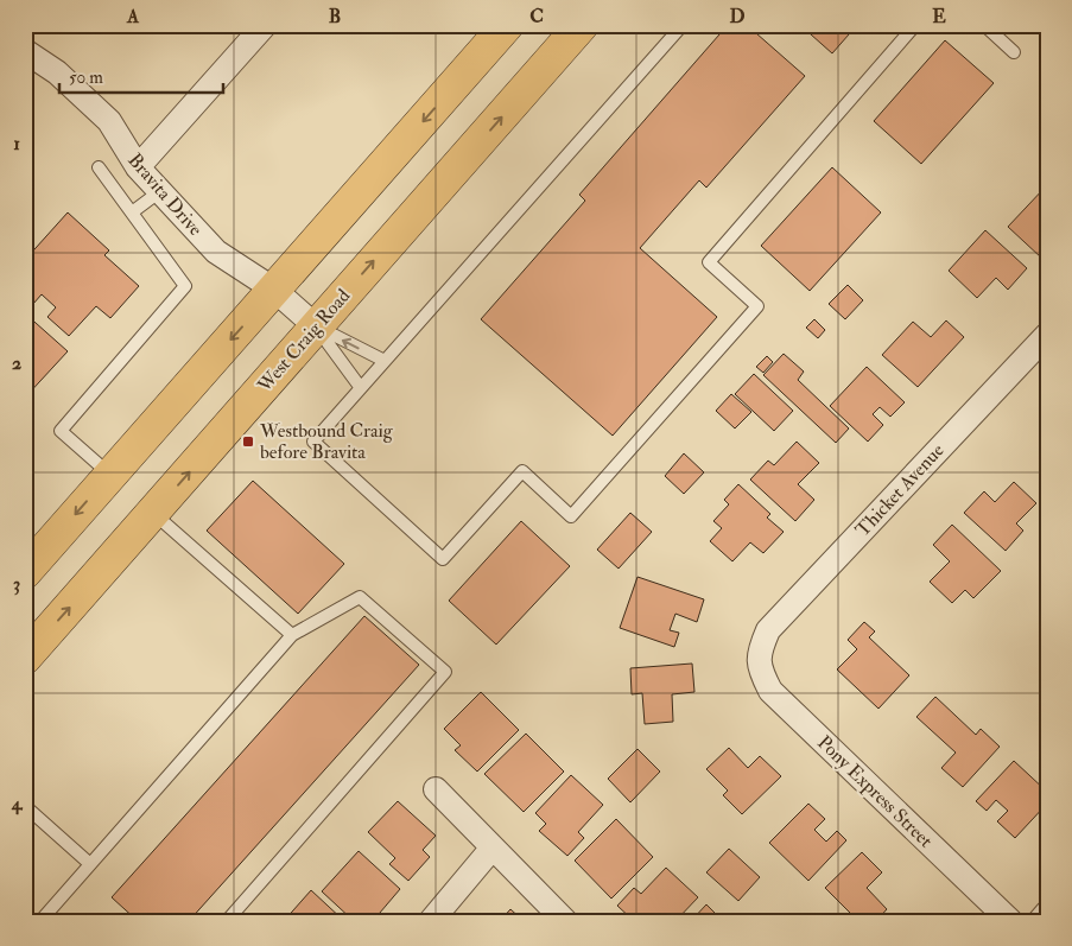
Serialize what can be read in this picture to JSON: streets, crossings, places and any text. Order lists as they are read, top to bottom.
{
  "streets": {
    "main road": ["West Craig Road"],
    "street": ["Bravita Drive", "Thicket Avenue", "Pony Express Street"]
  },
  "crossings": [
    ["Bravita Drive", "West Craig Road"],
    ["Thicket Avenue", "Pony Express Street"]
  ],
  "places": {
    "transit": ["Westbound Craig before Bravita"]
  },
  "scale_bar": "50 m",
  "grid": {
    "columns": [
      "A",
      "B",
      "C",
      "D",
      "E"
    ],
    "rows": [
      "1",
      "2",
      "3",
      "4"
    ]
  }
}
